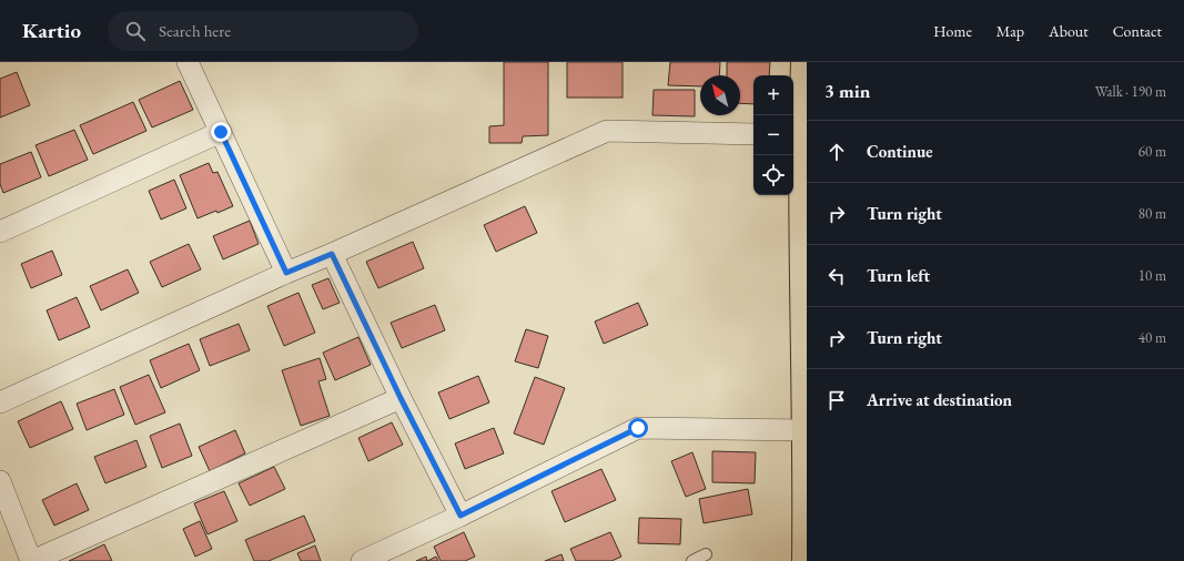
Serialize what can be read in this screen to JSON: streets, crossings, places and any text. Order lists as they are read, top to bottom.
{
  "north": "top left",
  "page": {
    "header": "Kartio",
    "search": "Search here",
    "nav": [
      "Home",
      "Map",
      "About",
      "Contact"
    ],
    "heading": ["3 min", "Walk · 190 m"],
    "map_buttons": ["+", "−"],
    "list": [
      ["Continue", "60 m"],
      ["Turn right", "80 m"],
      ["Turn left", "10 m"],
      ["Turn right", "40 m"],
      "Arrive at destination"
    ]
  }
}
